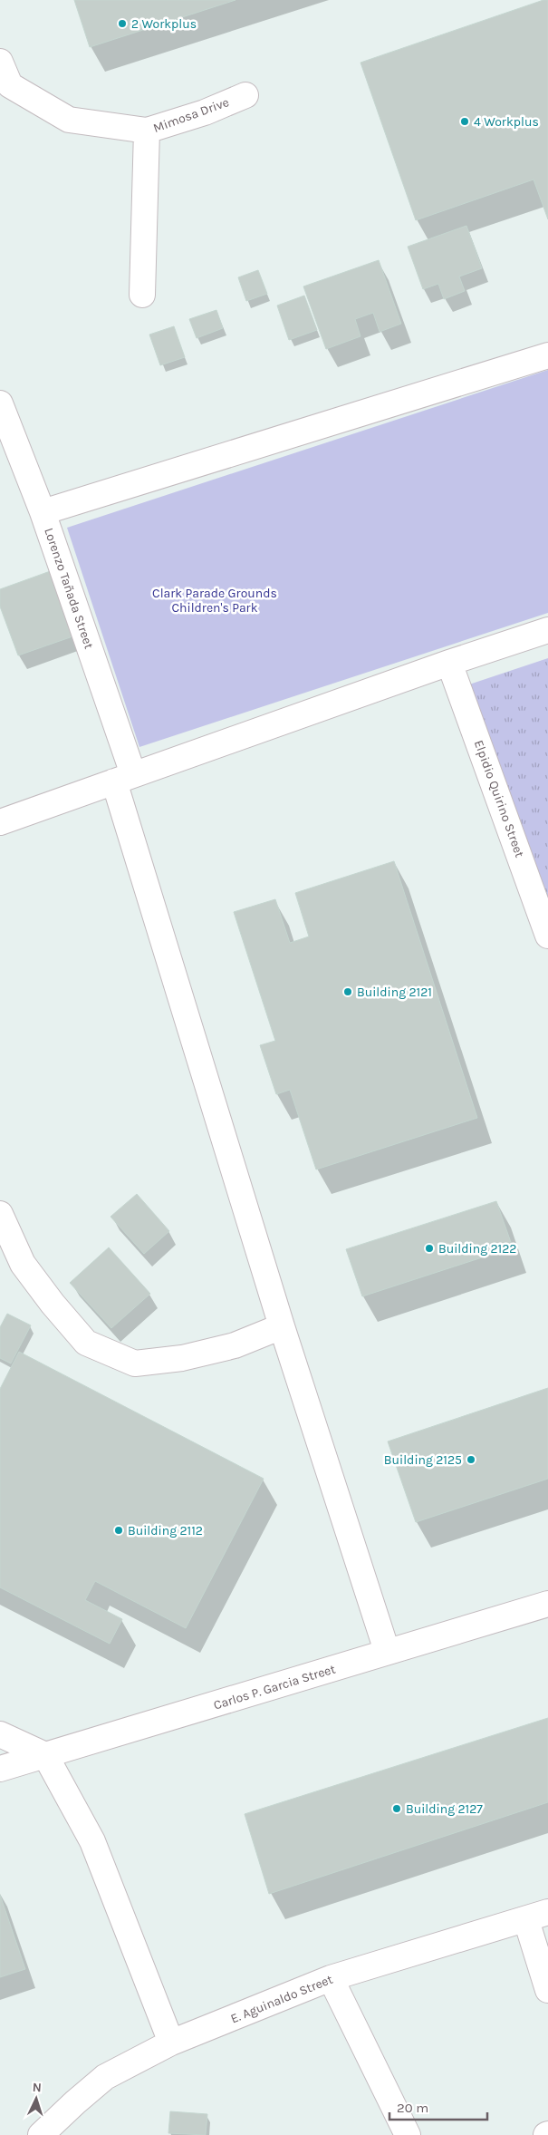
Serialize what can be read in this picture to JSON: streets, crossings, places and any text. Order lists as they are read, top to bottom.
{
  "streets": {
    "street": [
      "Mimosa Drive",
      "Lorenzo Tañada Street",
      "Elpidio Quirino Street",
      "Carlos P. Garcia Street",
      "E. Aguinaldo Street"
    ]
  },
  "crossings": [
    ["Lorenzo Tañada Street", "Carlos P. Garcia Street"]
  ],
  "parks": ["Clark Parade Grounds Children's Park"],
  "places": [
    "2 Workplus",
    "4 Workplus",
    "Building 2121",
    "Building 2122",
    "Building 2125",
    "Building 2112",
    "Building 2127"
  ],
  "scale_bar": "20 m",
  "north": "top"
}
